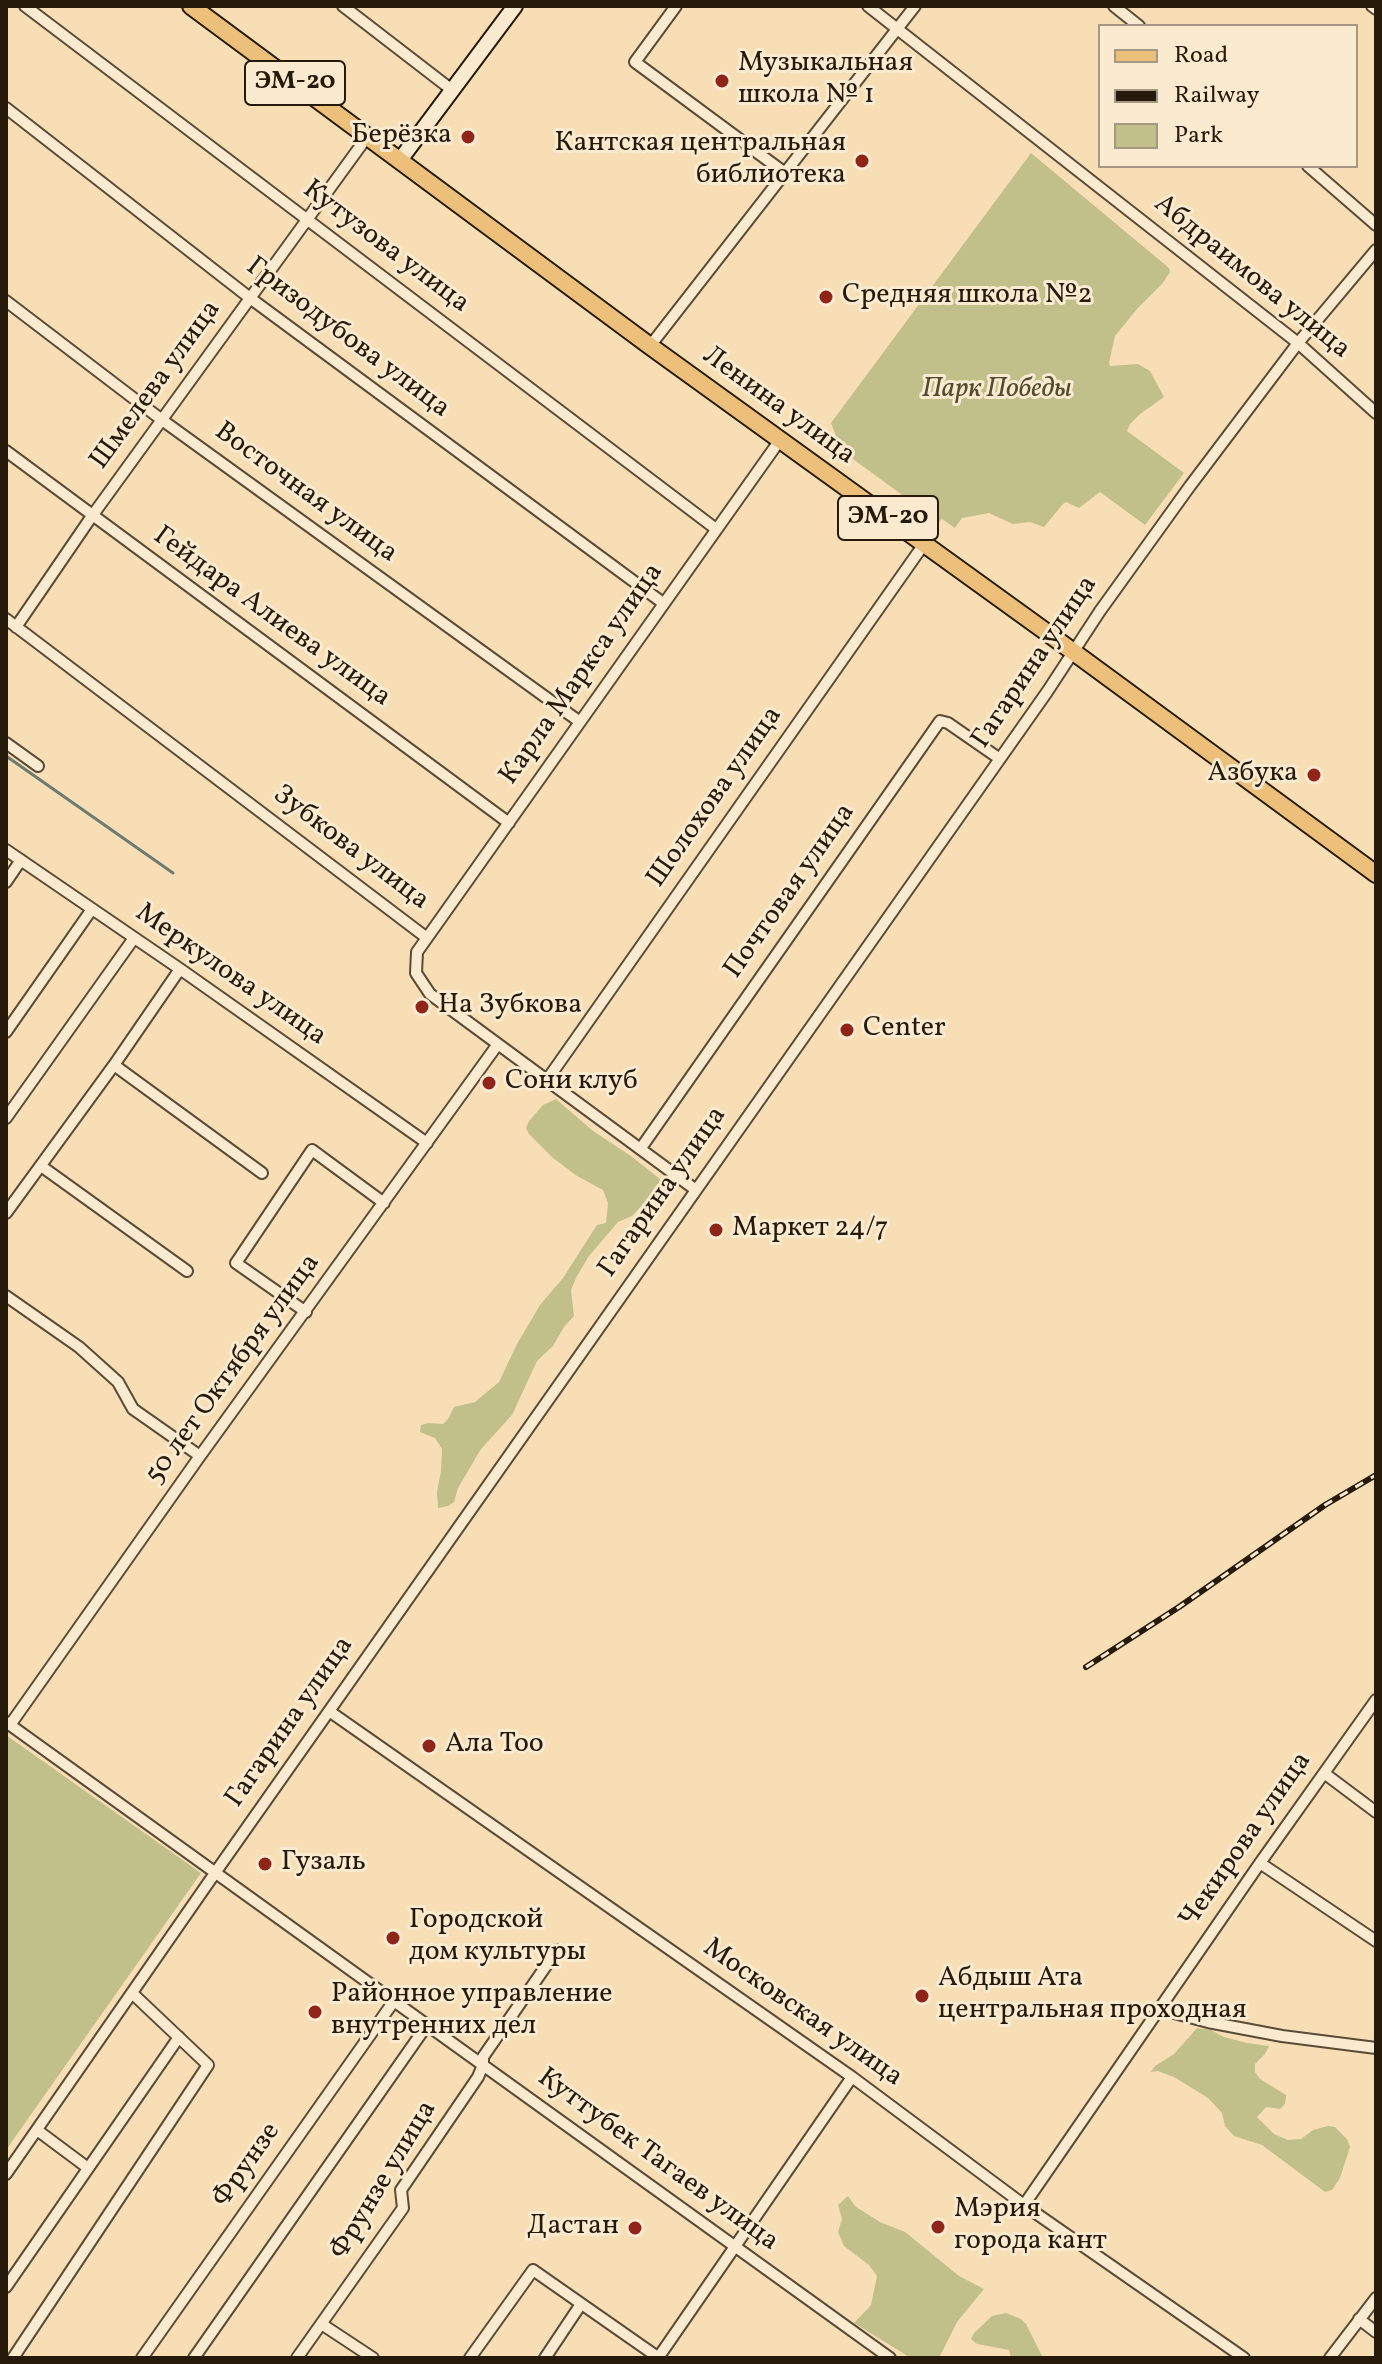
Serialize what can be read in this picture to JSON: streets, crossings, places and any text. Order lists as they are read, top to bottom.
{
  "streets": {
    "main road": ["ЭМ-20", "Ленина улица"],
    "street": [
      "Кутузова улица",
      "Абдраимова улица",
      "Гризодубова улица",
      "Шмелева улица",
      "Восточная улица",
      "Гейдара Алиева улица",
      "Гагарина улица",
      "Карла Маркса улица",
      "Шолохова улица",
      "Зубкова улица",
      "Почтовая улица",
      "Меркулова улица",
      "50 лет Октября улица",
      "Чекирова улица",
      "Московская улица",
      "Куттубек Тагаев улица",
      "Фрунзе",
      "Фрунзе улица"
    ]
  },
  "crossings": [
    ["Кутузова улица", "Шмелева улица"],
    ["Кутузова улица", "Карла Маркса улица"],
    ["Абдраимова улица", "Гагарина улица"],
    ["Гризодубова улица", "Шмелева улица"],
    ["Гризодубова улица", "Карла Маркса улица"],
    ["Шмелева улица", "Ленина улица"],
    ["Шмелева улица", "Восточная улица"],
    ["Шмелева улица", "Гейдара Алиева улица"],
    ["Шмелева улица", "Зубкова улица"],
    ["Ленина улица", "Гагарина улица"],
    ["Ленина улица", "Карла Маркса улица"],
    ["Ленина улица", "Шолохова улица"],
    ["Восточная улица", "Карла Маркса улица"],
    ["Гейдара Алиева улица", "Карла Маркса улица"],
    ["Гагарина улица", "Зубкова улица"],
    ["Гагарина улица", "Почтовая улица"],
    ["Гагарина улица", "Московская улица"],
    ["Гагарина улица", "Куттубек Тагаев улица"],
    ["Карла Маркса улица", "Зубкова улица"],
    ["Шолохова улица", "Зубкова улица"],
    ["Зубкова улица", "Почтовая улица"],
    ["Зубкова улица", "50 лет Октября улица"],
    ["Меркулова улица", "50 лет Октября улица"],
    ["50 лет Октября улица", "Куттубек Тагаев улица"],
    ["Чекирова улица", "Московская улица"],
    ["Куттубек Тагаев улица", "Фрунзе"],
    ["Куттубек Тагаев улица", "Фрунзе улица"]
  ],
  "parks": ["Парк Победы"],
  "places": [
    "Музыкальная школа № 1",
    "Берёзка",
    "Кантская центральная библиотека",
    "Средняя школа №2",
    "Азбука",
    "На Зубкова",
    "Center",
    "Сони клуб",
    "Маркет 24/7",
    "Ала Тоо",
    "Гузаль",
    "Городской дом культуры",
    "Абдыш Ата центральная проходная",
    "Районное управление внутренних дел",
    "Мэрия города кант",
    "Дастан"
  ],
  "legend": ["Road", "Railway", "Park"]
}
